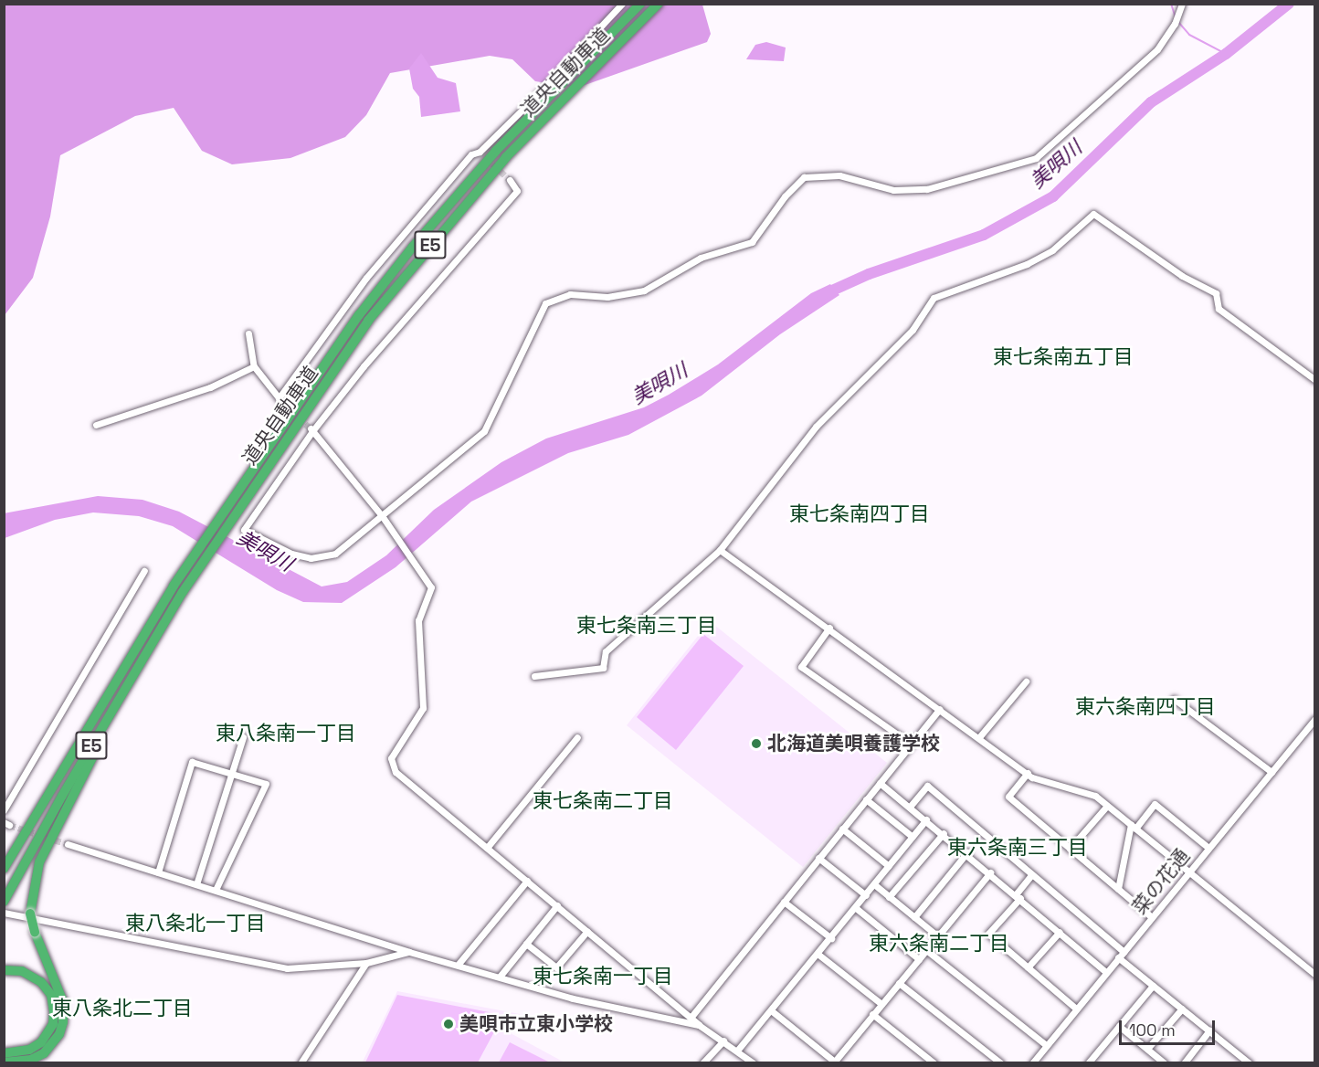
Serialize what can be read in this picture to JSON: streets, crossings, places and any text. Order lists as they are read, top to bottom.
{
  "streets": {
    "highway": ["道央自動車道", "E5"],
    "street": ["菜の花通"]
  },
  "districts": [
    "東七条南五丁目",
    "東七条南四丁目",
    "東七条南三丁目",
    "東六条南四丁目",
    "東八条南一丁目",
    "東七条南二丁目",
    "東六条南三丁目",
    "東八条北一丁目",
    "東六条南二丁目",
    "東七条南一丁目",
    "東八条北二丁目"
  ],
  "water": ["美唄川"],
  "places": ["北海道美唄養護学校", "美唄市立東小学校"],
  "scale_bar": "100 m"
}
